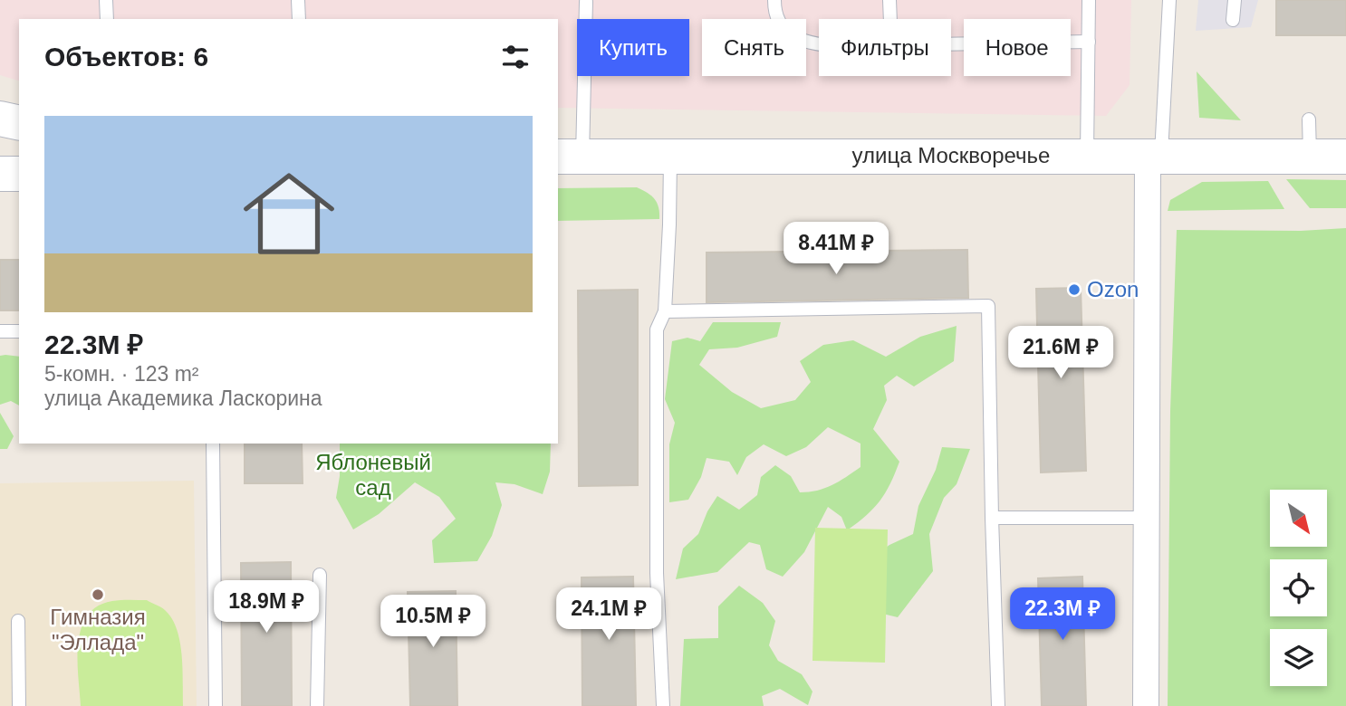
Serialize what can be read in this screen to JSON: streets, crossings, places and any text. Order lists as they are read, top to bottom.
{
  "streets": {
    "main road": ["улица Москворечье"]
  },
  "parks": ["Яблоневый сад"],
  "places": ["Ozon", "Гимназия \"Эллада\""],
  "north": "bottom right",
  "page": {
    "chip": [
      "Купить",
      "Снять",
      "Фильтры",
      "Новое"
    ],
    "heading": "Объектов: 6",
    "list": [
      {
        "name": "22.3M ₽",
        "note": "5-комн. · 123 m² · улица Академика Ласкорина"
      }
    ],
    "price": [
      "8.41M ₽",
      "21.6M ₽",
      "18.9M ₽",
      "24.1M ₽",
      "22.3M ₽",
      "10.5M ₽"
    ]
  }
}
